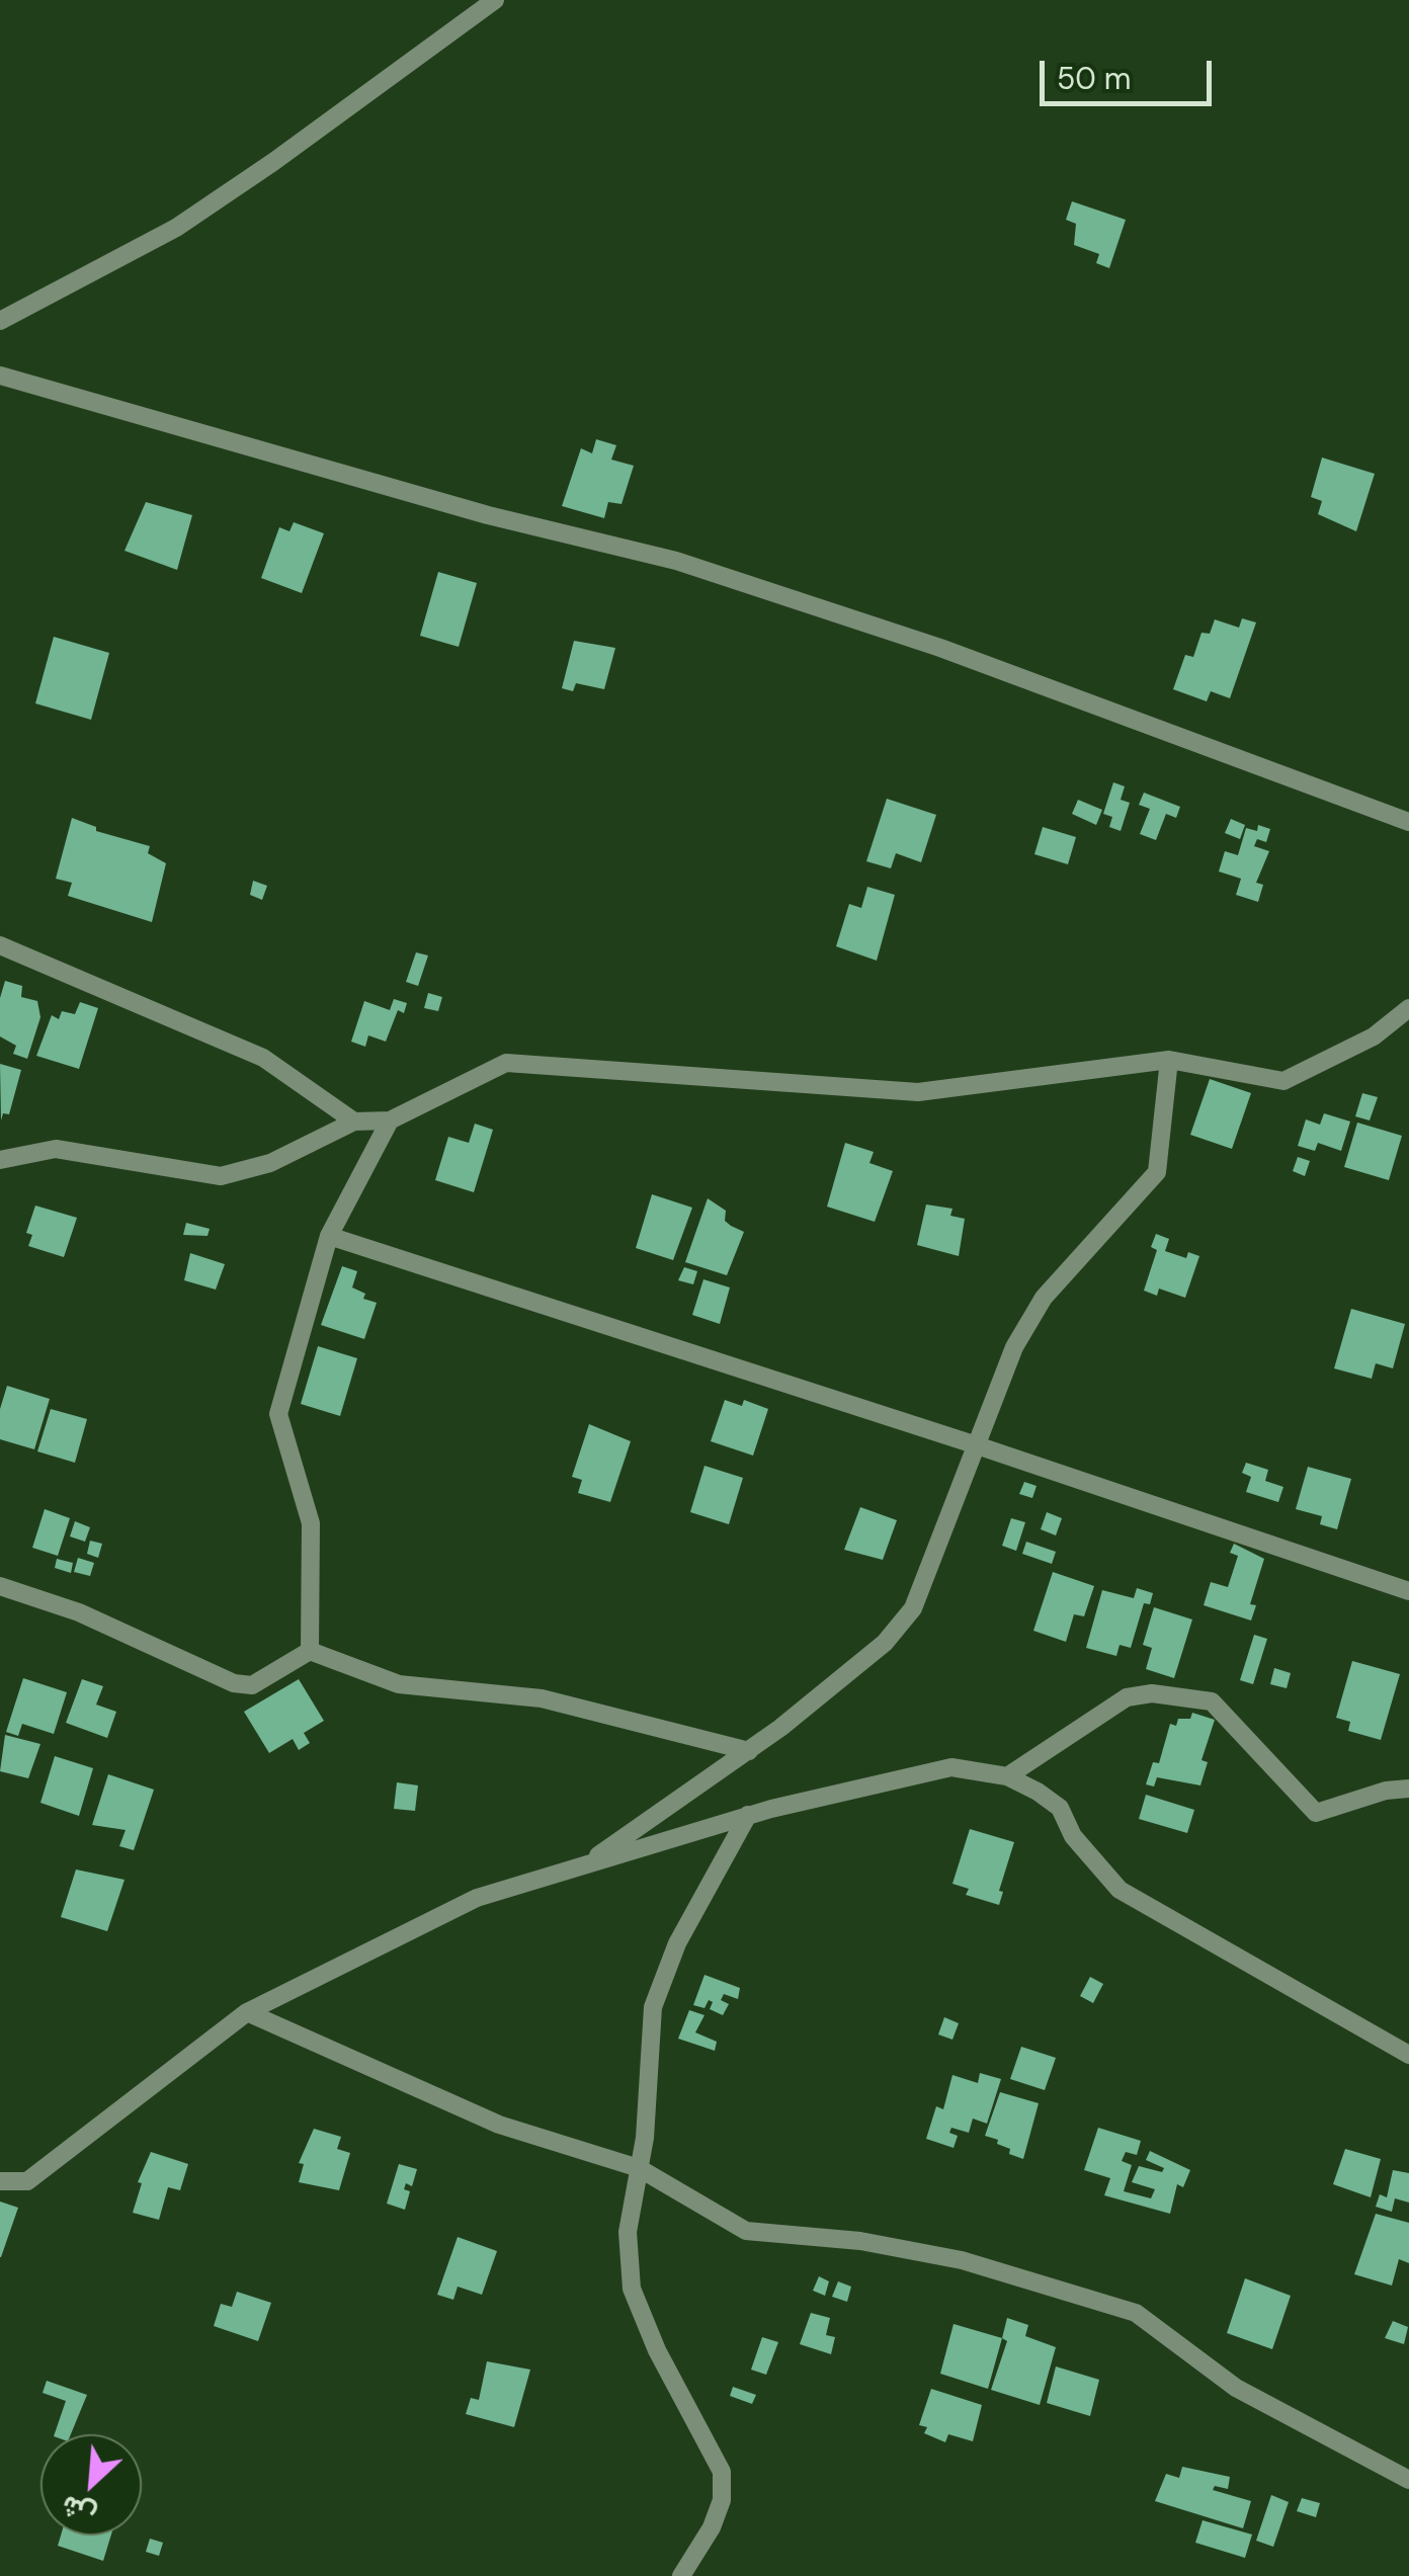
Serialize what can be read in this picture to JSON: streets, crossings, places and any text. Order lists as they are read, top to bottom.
{
  "scale_bar": "50 m",
  "north": "bottom left"
}
